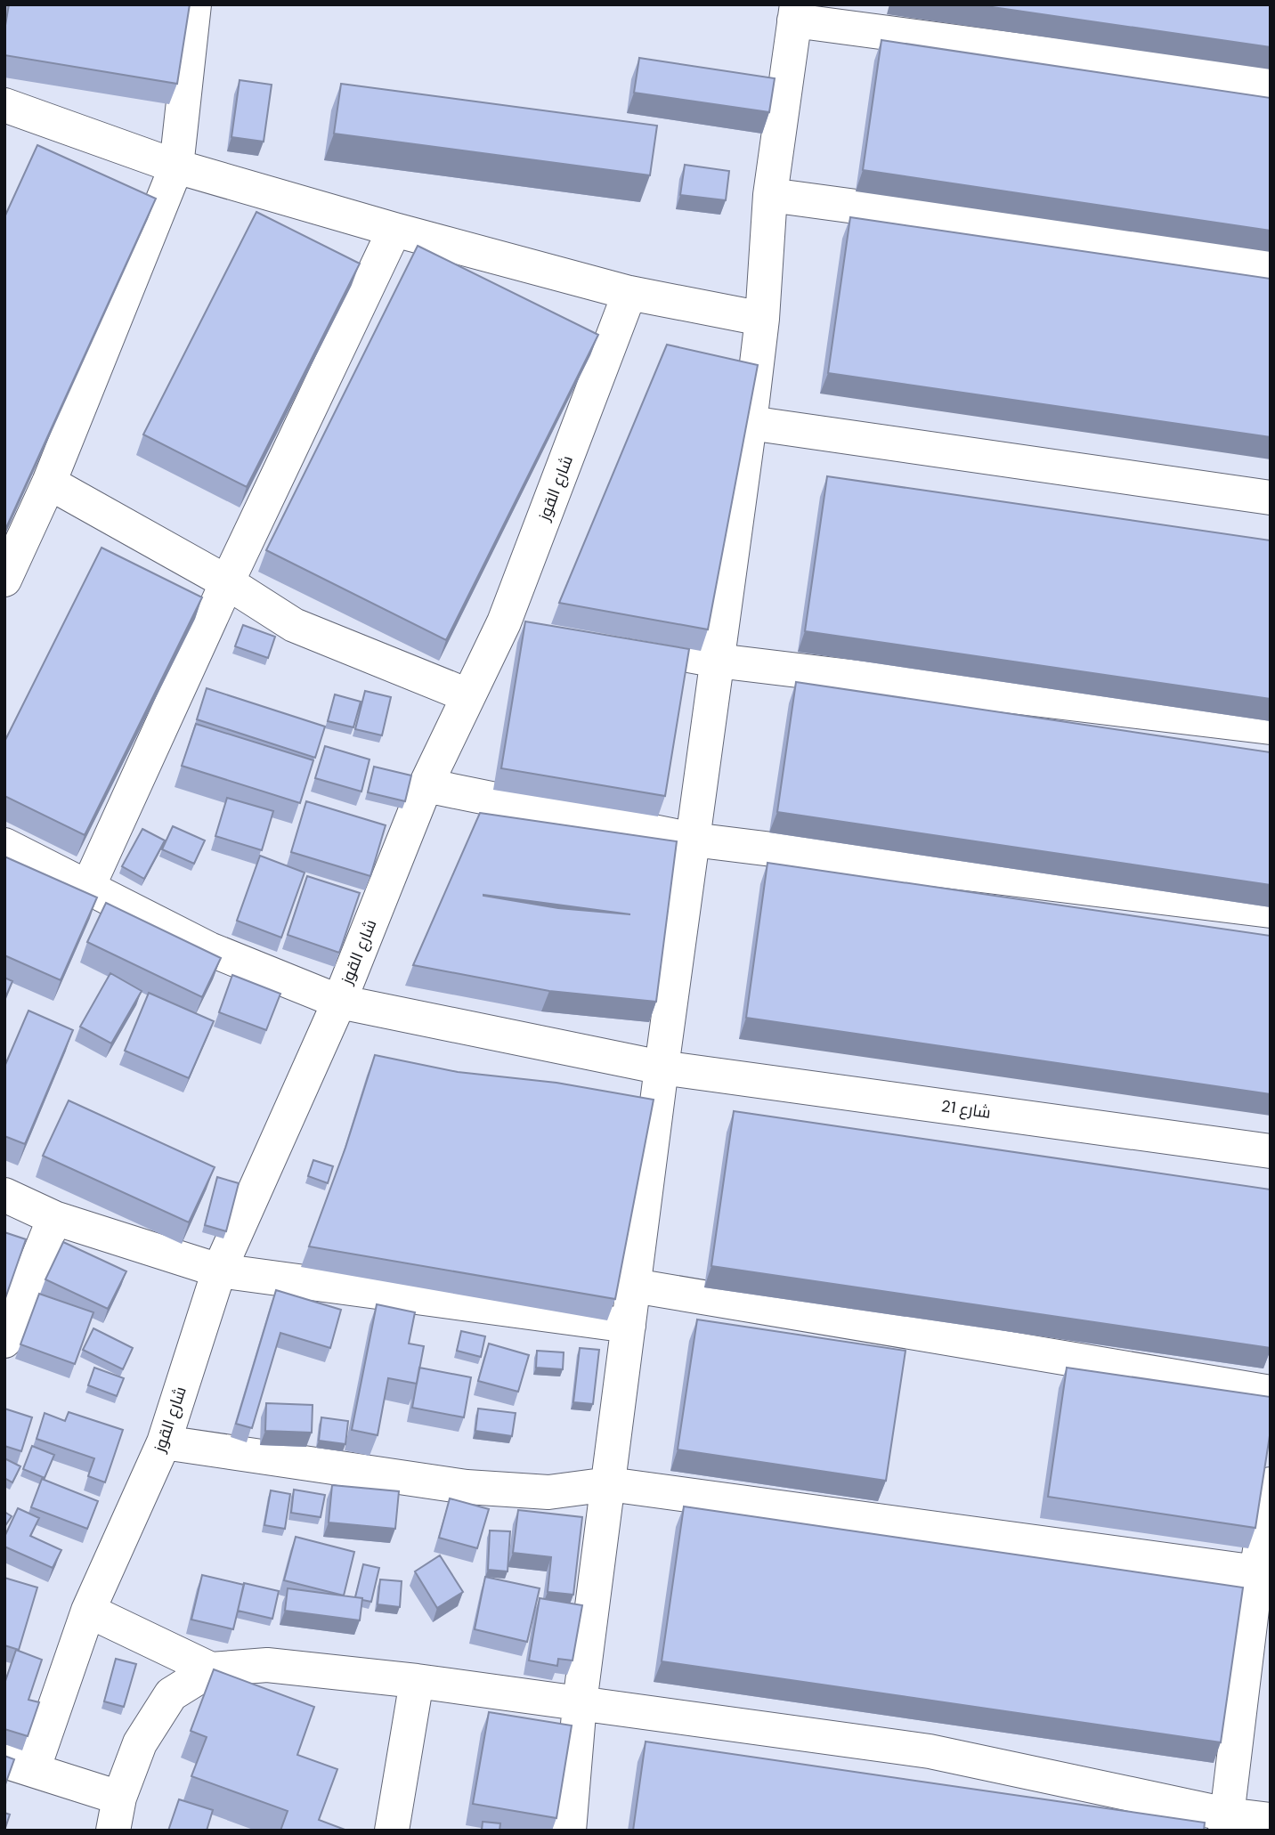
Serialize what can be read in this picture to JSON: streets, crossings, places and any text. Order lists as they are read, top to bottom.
{
  "streets": {
    "street": ["شارع القوز", "شارع 21"]
  },
  "crossings": [
    ["شارع القوز", "شارع 21"]
  ]
}
